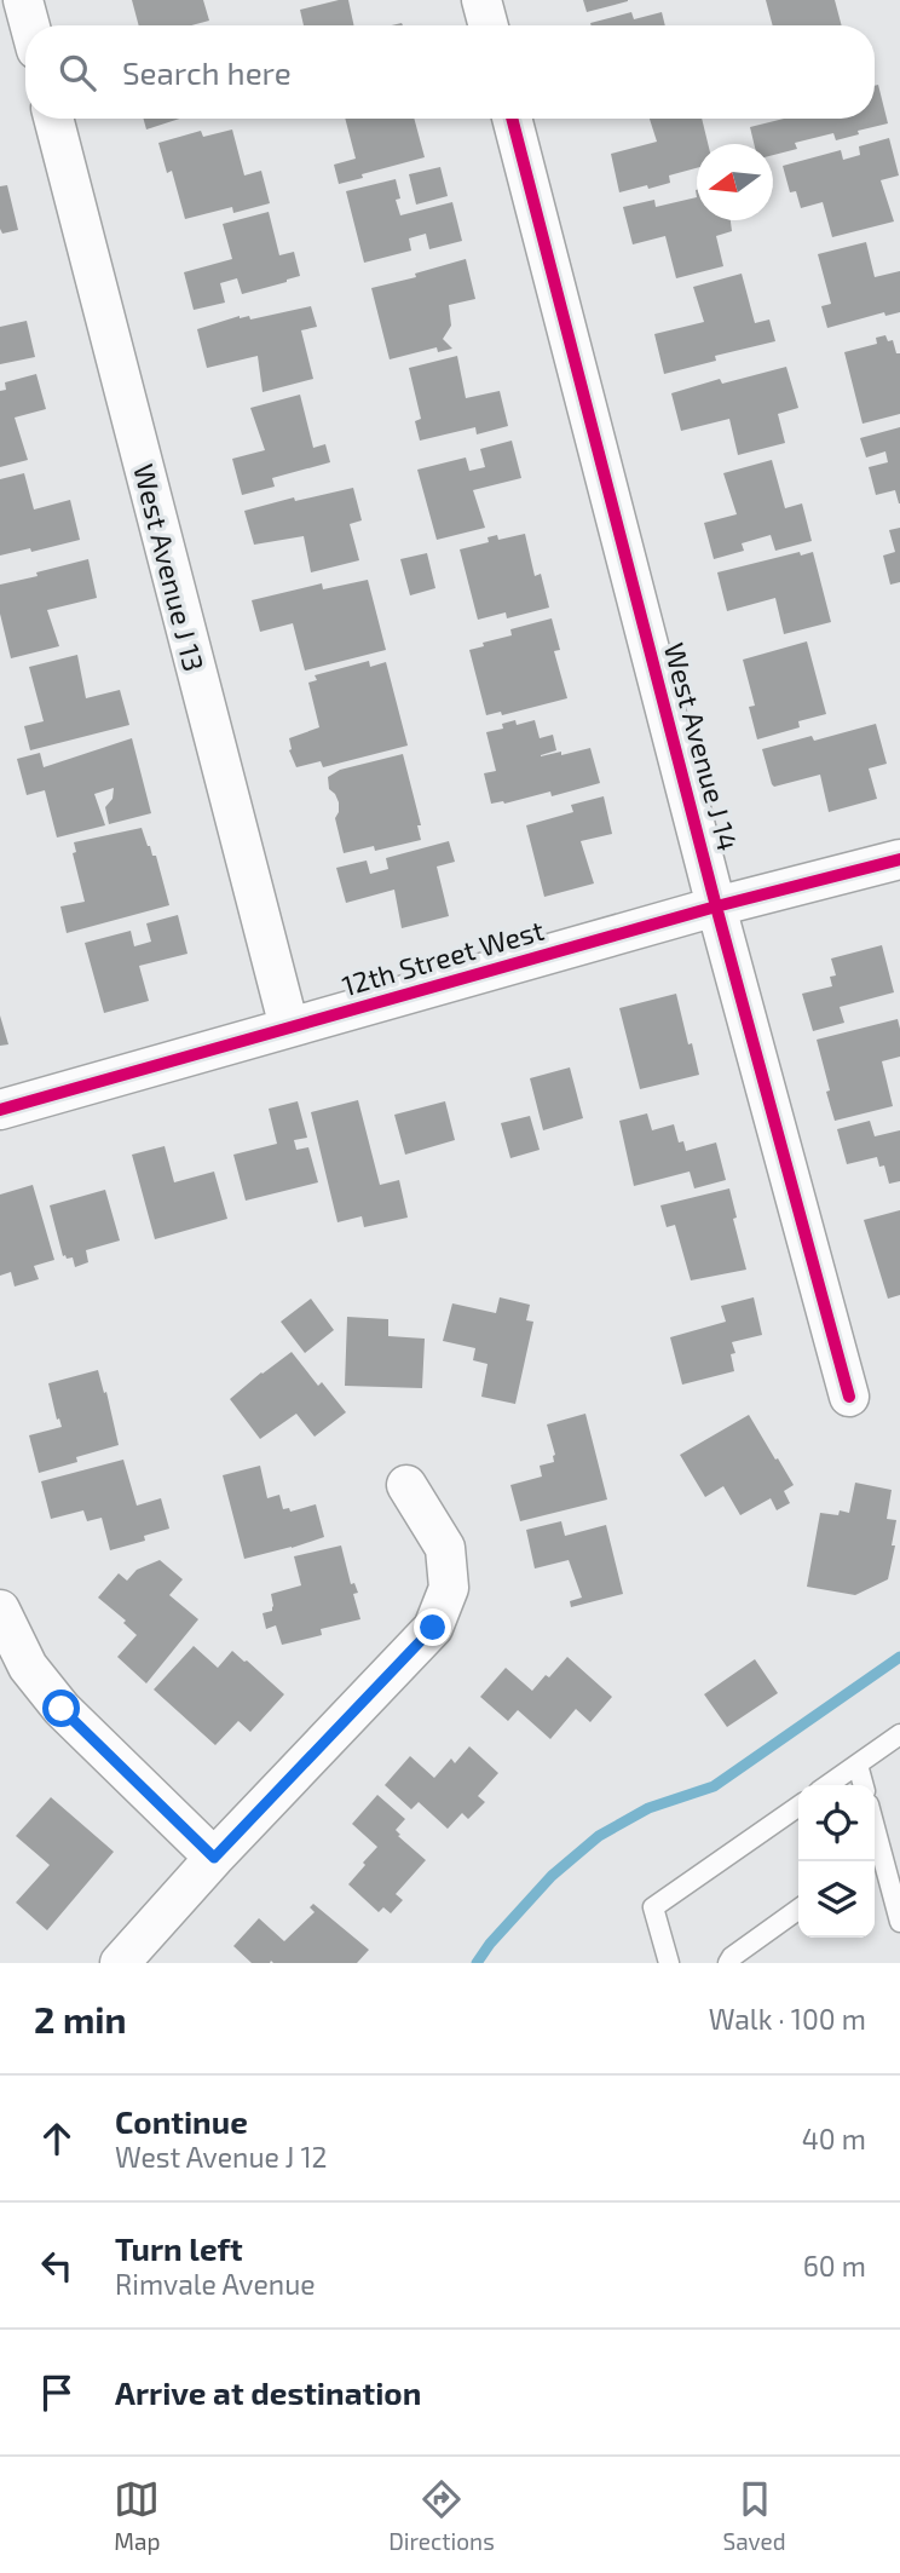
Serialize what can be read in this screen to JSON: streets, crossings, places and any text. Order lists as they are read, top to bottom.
{
  "streets": {
    "street": ["West Avenue J 13", "West Avenue J 14", "12th Street West"]
  },
  "crossings": [
    ["West Avenue J 13", "12th Street West"],
    ["West Avenue J 14", "12th Street West"]
  ],
  "north": "left",
  "page": {
    "search": "Search here",
    "heading": ["2 min", "Walk · 100 m"],
    "list": [
      ["Continue", "West Avenue J 12", "40 m"],
      ["Turn left", "Rimvale Avenue", "60 m"],
      "Arrive at destination"
    ],
    "nav": ["Map", "Directions", "Saved"]
  }
}
